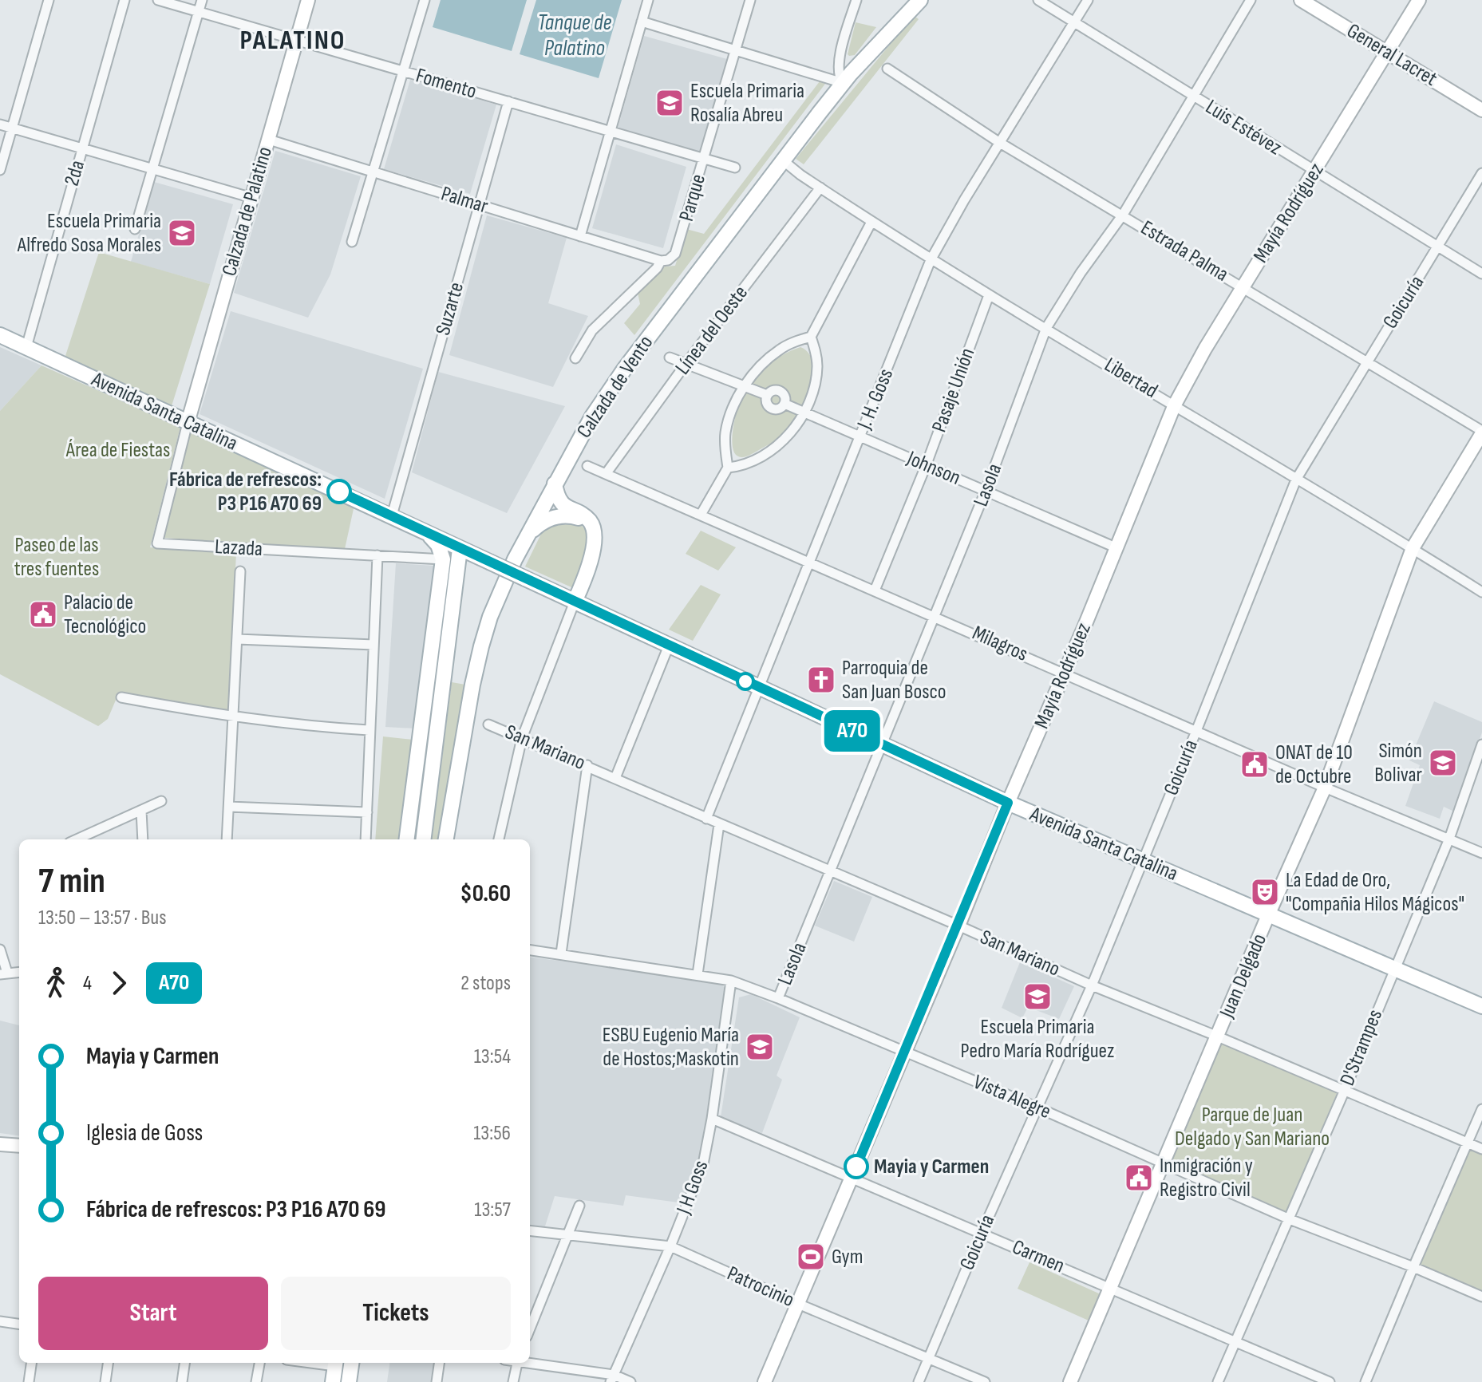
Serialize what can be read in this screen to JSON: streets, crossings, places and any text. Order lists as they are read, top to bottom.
{
  "streets": {
    "main road": [
      "General Lacret",
      "Calzada de Palatino",
      "Mayía Rodríguez",
      "Calzada de Vento",
      "Avenida Santa Catalina",
      "Juan Delgado"
    ],
    "street": [
      "Fomento",
      "Luis Estévez",
      "2da",
      "Parque",
      "Palmar",
      "Estrada Palma",
      "Goicuría",
      "Suzarte",
      "Línea del Oeste",
      "Libertad",
      "Pasaje Unión",
      "J. H. Goss",
      "Johnson",
      "Lasola",
      "Lazada",
      "Milagros",
      "San Mariano",
      "D'Strampes",
      "Vista Alegre",
      "J H Goss",
      "Carmen",
      "Patrocinio"
    ]
  },
  "crossings": [
    ["General Lacret", "Mayía Rodríguez"],
    ["Fomento", "Parque"],
    ["Fomento", "Calzada de Palatino"],
    ["Fomento", "Suzarte"],
    ["Luis Estévez", "Mayía Rodríguez"],
    ["Luis Estévez", "Goicuría"],
    ["Luis Estévez", "J. H. Goss"],
    ["Luis Estévez", "Lasola"],
    ["2da", "Avenida Santa Catalina"],
    ["Parque", "Palmar"],
    ["Palmar", "Calzada de Palatino"],
    ["Palmar", "Suzarte"],
    ["Calzada de Palatino", "Avenida Santa Catalina"],
    ["Calzada de Palatino", "Lazada"],
    ["Mayía Rodríguez", "Estrada Palma"],
    ["Mayía Rodríguez", "Libertad"],
    ["Mayía Rodríguez", "Avenida Santa Catalina"],
    ["Mayía Rodríguez", "Johnson"],
    ["Mayía Rodríguez", "Milagros"],
    ["Mayía Rodríguez", "San Mariano"],
    ["Mayía Rodríguez", "Vista Alegre"],
    ["Mayía Rodríguez", "Carmen"],
    ["Mayía Rodríguez", "Patrocinio"],
    ["Estrada Palma", "Goicuría"],
    ["Estrada Palma", "J. H. Goss"],
    ["Estrada Palma", "Lasola"],
    ["Estrada Palma", "Juan Delgado"],
    ["Goicuría", "Libertad"],
    ["Goicuría", "Avenida Santa Catalina"],
    ["Goicuría", "Milagros"],
    ["Goicuría", "San Mariano"],
    ["Goicuría", "Vista Alegre"],
    ["Goicuría", "Carmen"],
    ["Goicuría", "Patrocinio"],
    ["Suzarte", "Avenida Santa Catalina"],
    ["Línea del Oeste", "Libertad"],
    ["Línea del Oeste", "Johnson"],
    ["Línea del Oeste", "Milagros"],
    ["Libertad", "Calzada de Vento"],
    ["Libertad", "Pasaje Unión"],
    ["Libertad", "J. H. Goss"],
    ["Libertad", "Lasola"],
    ["Libertad", "Juan Delgado"],
    ["Pasaje Unión", "Johnson"],
    ["Pasaje Unión", "Milagros"],
    ["J. H. Goss", "Avenida Santa Catalina"],
    ["J. H. Goss", "Johnson"],
    ["J. H. Goss", "Milagros"],
    ["J. H. Goss", "San Mariano"],
    ["Avenida Santa Catalina", "Lasola"],
    ["Avenida Santa Catalina", "Lazada"],
    ["Avenida Santa Catalina", "Juan Delgado"],
    ["Avenida Santa Catalina", "D'Strampes"],
    ["Johnson", "Lasola"],
    ["Lasola", "Milagros"],
    ["Lasola", "San Mariano"],
    ["Lasola", "Vista Alegre"],
    ["Milagros", "Juan Delgado"],
    ["Milagros", "D'Strampes"],
    ["San Mariano", "Juan Delgado"],
    ["San Mariano", "D'Strampes"],
    ["Juan Delgado", "Vista Alegre"],
    ["Juan Delgado", "Carmen"],
    ["D'Strampes", "Vista Alegre"],
    ["D'Strampes", "Carmen"],
    ["Vista Alegre", "J H Goss"],
    ["J H Goss", "Carmen"],
    ["J H Goss", "Patrocinio"]
  ],
  "districts": ["PALATINO"],
  "water": ["Tanque de Palatino"],
  "parks": ["Área de Fiestas", "Paseo de las tres fuentes", "Parque de Juan Delgado y San Mariano"],
  "places": {
    "school or university": [
      "Escuela Primaria Rosalía Abreu",
      "Escuela Primaria Alfredo Sosa Morales",
      "Simón Bolivar",
      "Escuela Primaria Pedro María Rodríguez",
      "ESBU Eugenio María de Hostos;Maskotin"
    ],
    "other": ["Fábrica de refrescos: P3 P16 A70 69", "Mayia y Carmen"],
    "public building": ["Palacio de Tecnológico", "ONAT de 10 de Octubre", "Inmigración y Registro Civil"],
    "church": ["Parroquia de San Juan Bosco"],
    "theatre": ["La Edad de Oro, \"Compañia Hilos Mágicos\""],
    "sports": ["Gym"]
  },
  "lines": ["bus line A70"],
  "page": {
    "on_map": "A70",
    "heading": ["7 min", "13:50 – 13:57 · Bus", "$0.60"],
    "legs": ["4", "A70", "2 stops"],
    "list": [
      {
        "name": "Mayia y Carmen",
        "value": "13:54"
      },
      {
        "name": "Iglesia de Goss",
        "value": "13:56"
      },
      {
        "name": "Fábrica de refrescos: P3 P16 A70 69",
        "value": "13:57"
      }
    ],
    "buttons": ["Start", "Tickets"]
  }
}
